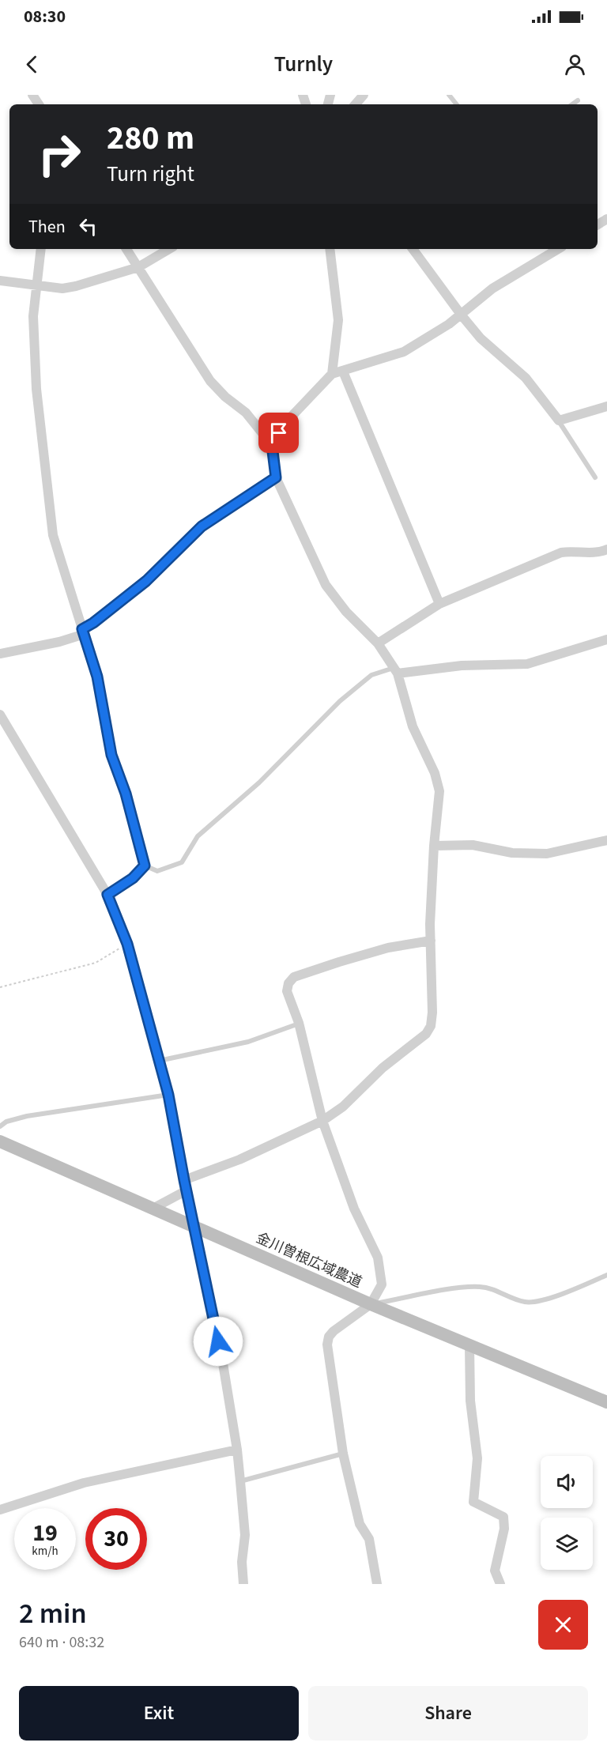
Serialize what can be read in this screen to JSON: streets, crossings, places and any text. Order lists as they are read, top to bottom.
{
  "streets": {
    "street": ["金川曽根広域農道"]
  },
  "page": {
    "status": "08:30",
    "header": "Turnly",
    "turn": ["280 m", "Turn right"],
    "then": "Then",
    "speed": "19 km/h",
    "limit": "30",
    "heading": ["2 min", "640 m · 08:32"],
    "buttons": ["Exit", "Share"]
  }
}
